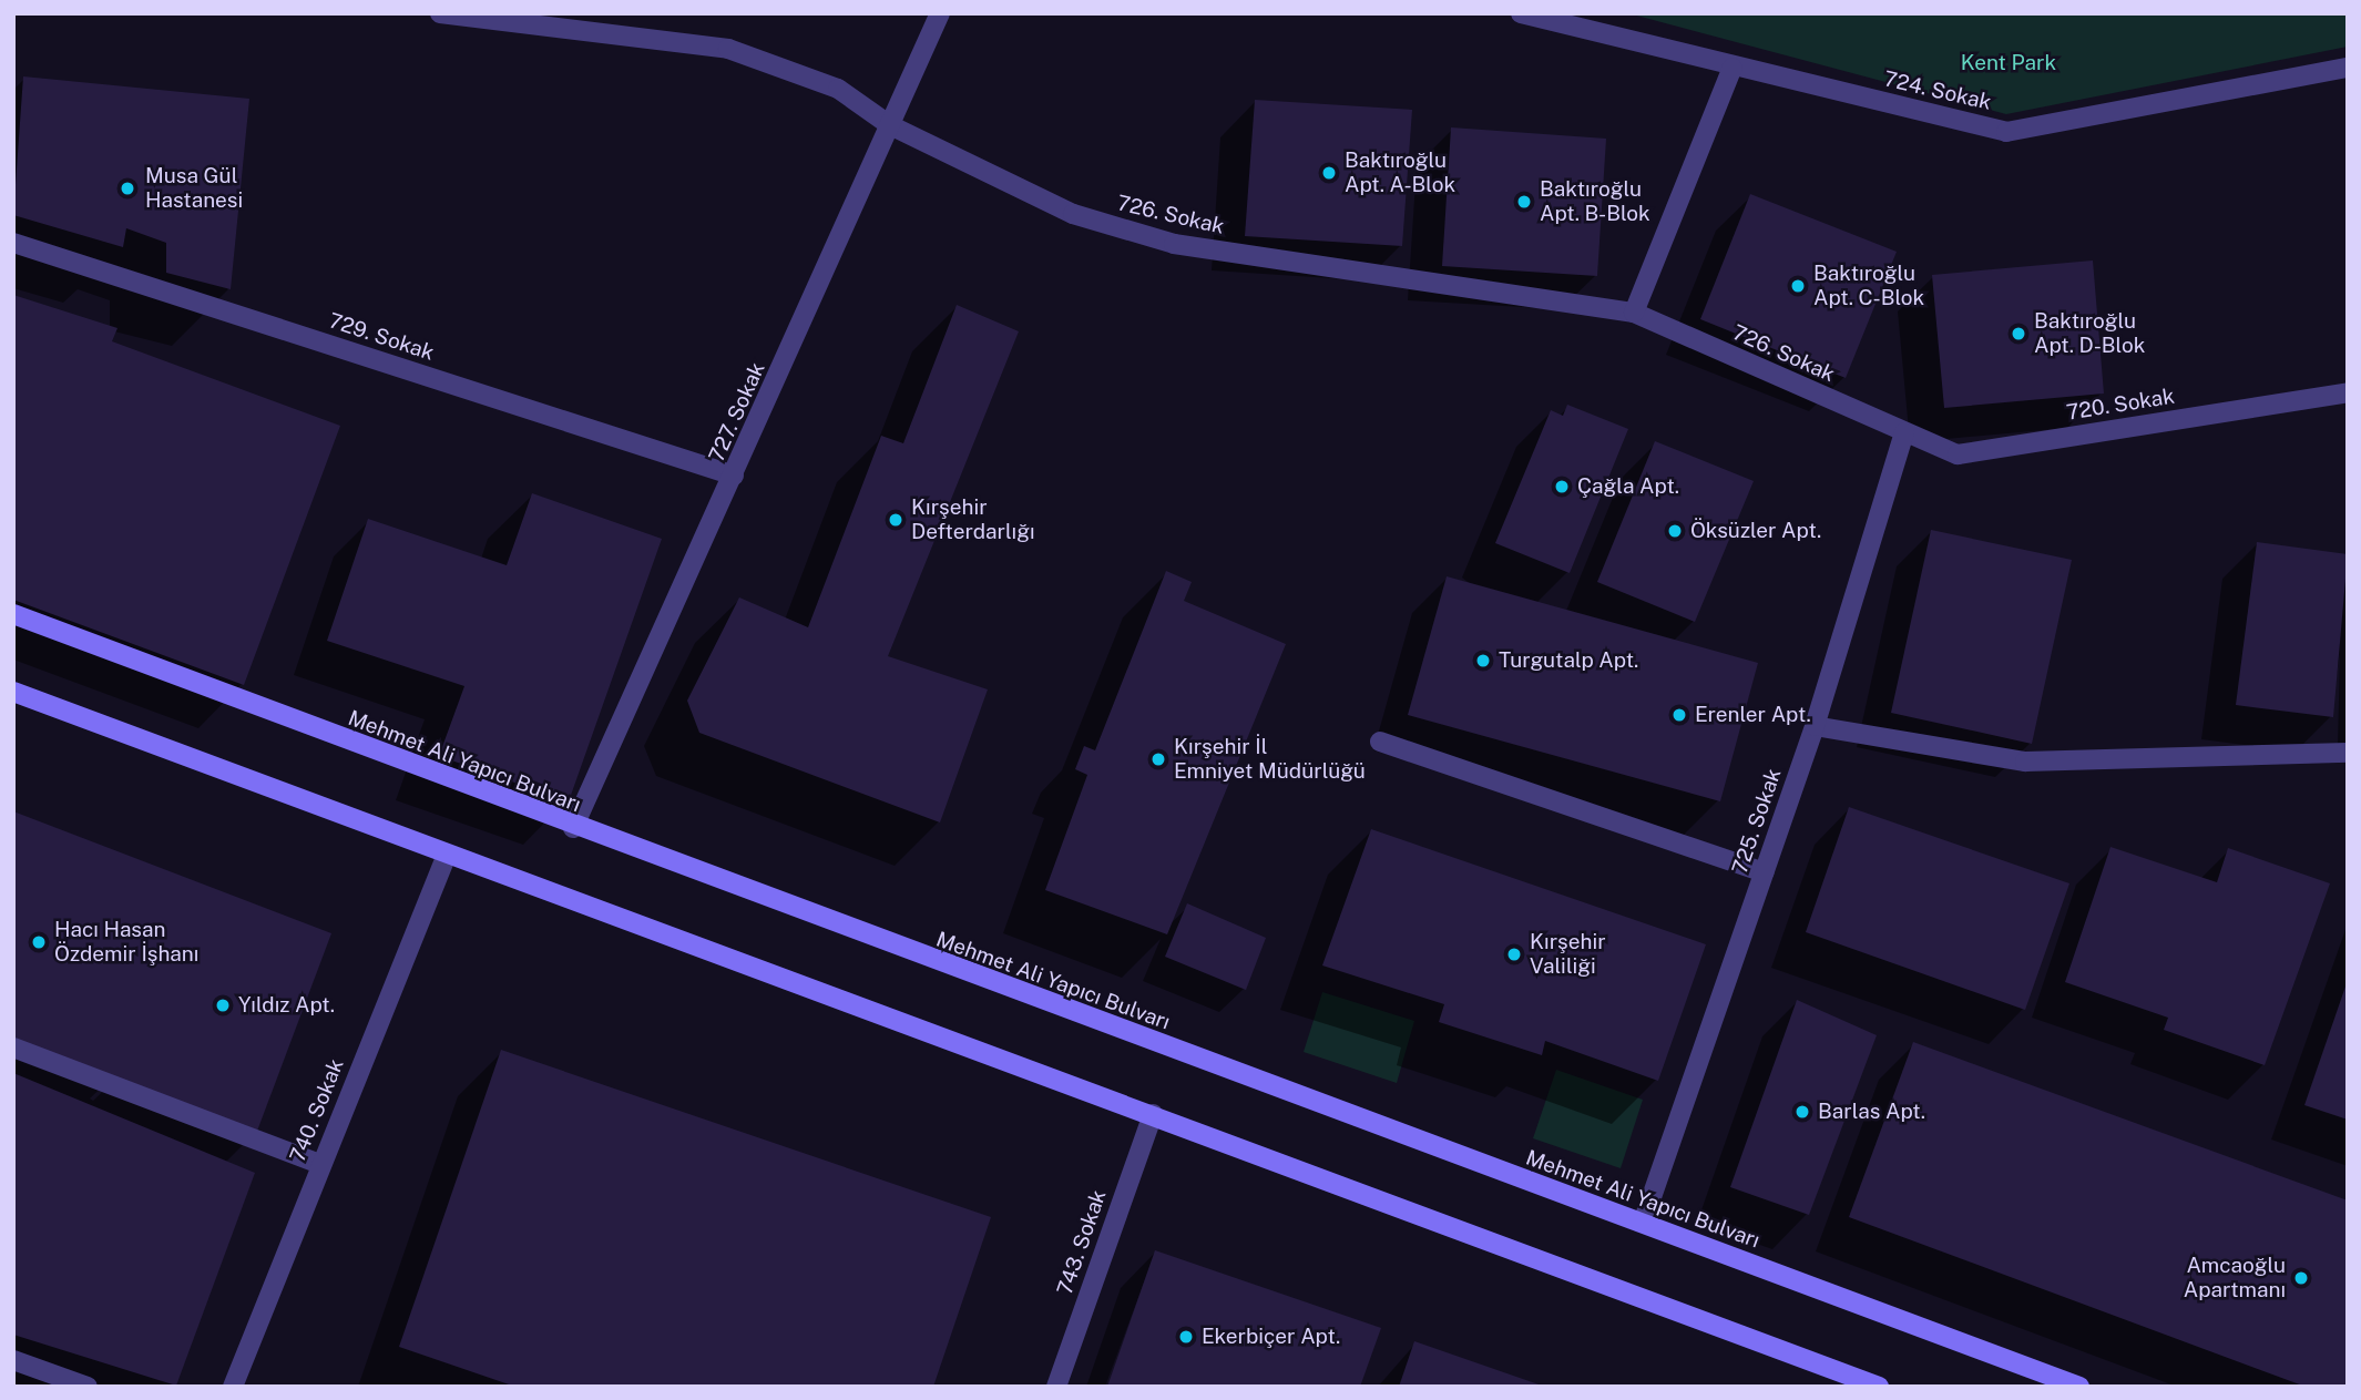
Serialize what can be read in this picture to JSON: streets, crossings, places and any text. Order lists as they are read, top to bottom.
{
  "streets": {
    "main road": ["Mehmet Ali Yapıcı Bulvarı"],
    "street": [
      "724. Sokak",
      "726. Sokak",
      "729. Sokak",
      "720. Sokak",
      "727. Sokak",
      "725. Sokak",
      "740. Sokak",
      "743. Sokak"
    ]
  },
  "crossings": [
    ["726. Sokak", "720. Sokak"],
    ["726. Sokak", "727. Sokak"],
    ["726. Sokak", "725. Sokak"],
    ["729. Sokak", "727. Sokak"],
    ["720. Sokak", "725. Sokak"],
    ["727. Sokak", "Mehmet Ali Yapıcı Bulvarı"],
    ["Mehmet Ali Yapıcı Bulvarı", "725. Sokak"]
  ],
  "parks": ["Kent Park"],
  "places": [
    "Baktıroğlu Apt. A-Blok",
    "Musa Gül Hastanesi",
    "Baktıroğlu Apt. B-Blok",
    "Baktıroğlu Apt. C-Blok",
    "Baktıroğlu Apt. D-Blok",
    "Çağla Apt.",
    "Kırşehir Defterdarlığı",
    "Öksüzler Apt.",
    "Turgutalp Apt.",
    "Erenler Apt.",
    "Kırşehir İl Emniyet Müdürlüğü",
    "Hacı Hasan Özdemir İşhanı",
    "Kırşehir Valiliği",
    "Yıldız Apt.",
    "Barlas Apt.",
    "Amcaoğlu Apartmanı",
    "Ekerbiçer Apt."
  ]
}
